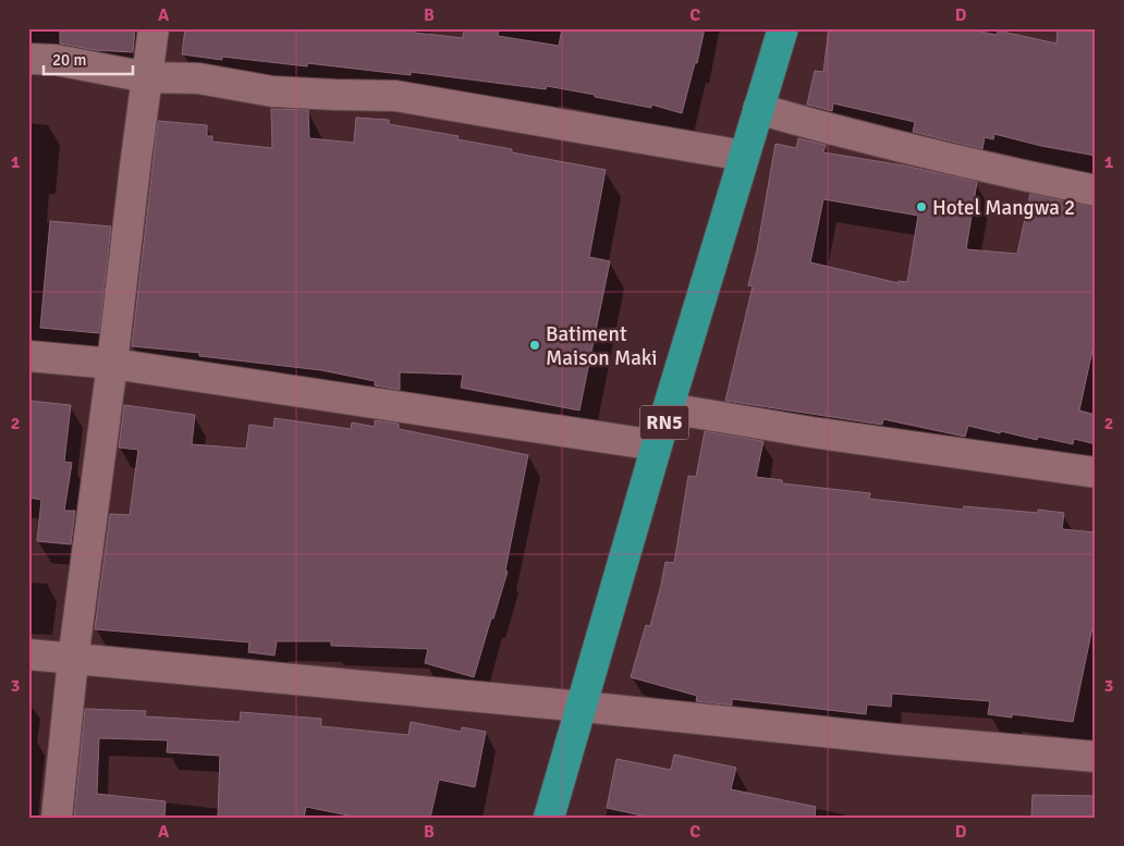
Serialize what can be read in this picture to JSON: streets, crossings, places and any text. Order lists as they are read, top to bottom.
{
  "streets": {
    "highway": ["RN5"]
  },
  "places": ["Hotel Mangwa 2", "Batiment Maison Maki"],
  "scale_bar": "20 m",
  "grid": {
    "columns": [
      "A",
      "B",
      "C",
      "D"
    ],
    "rows": ["1", "2", "3"]
  }
}
